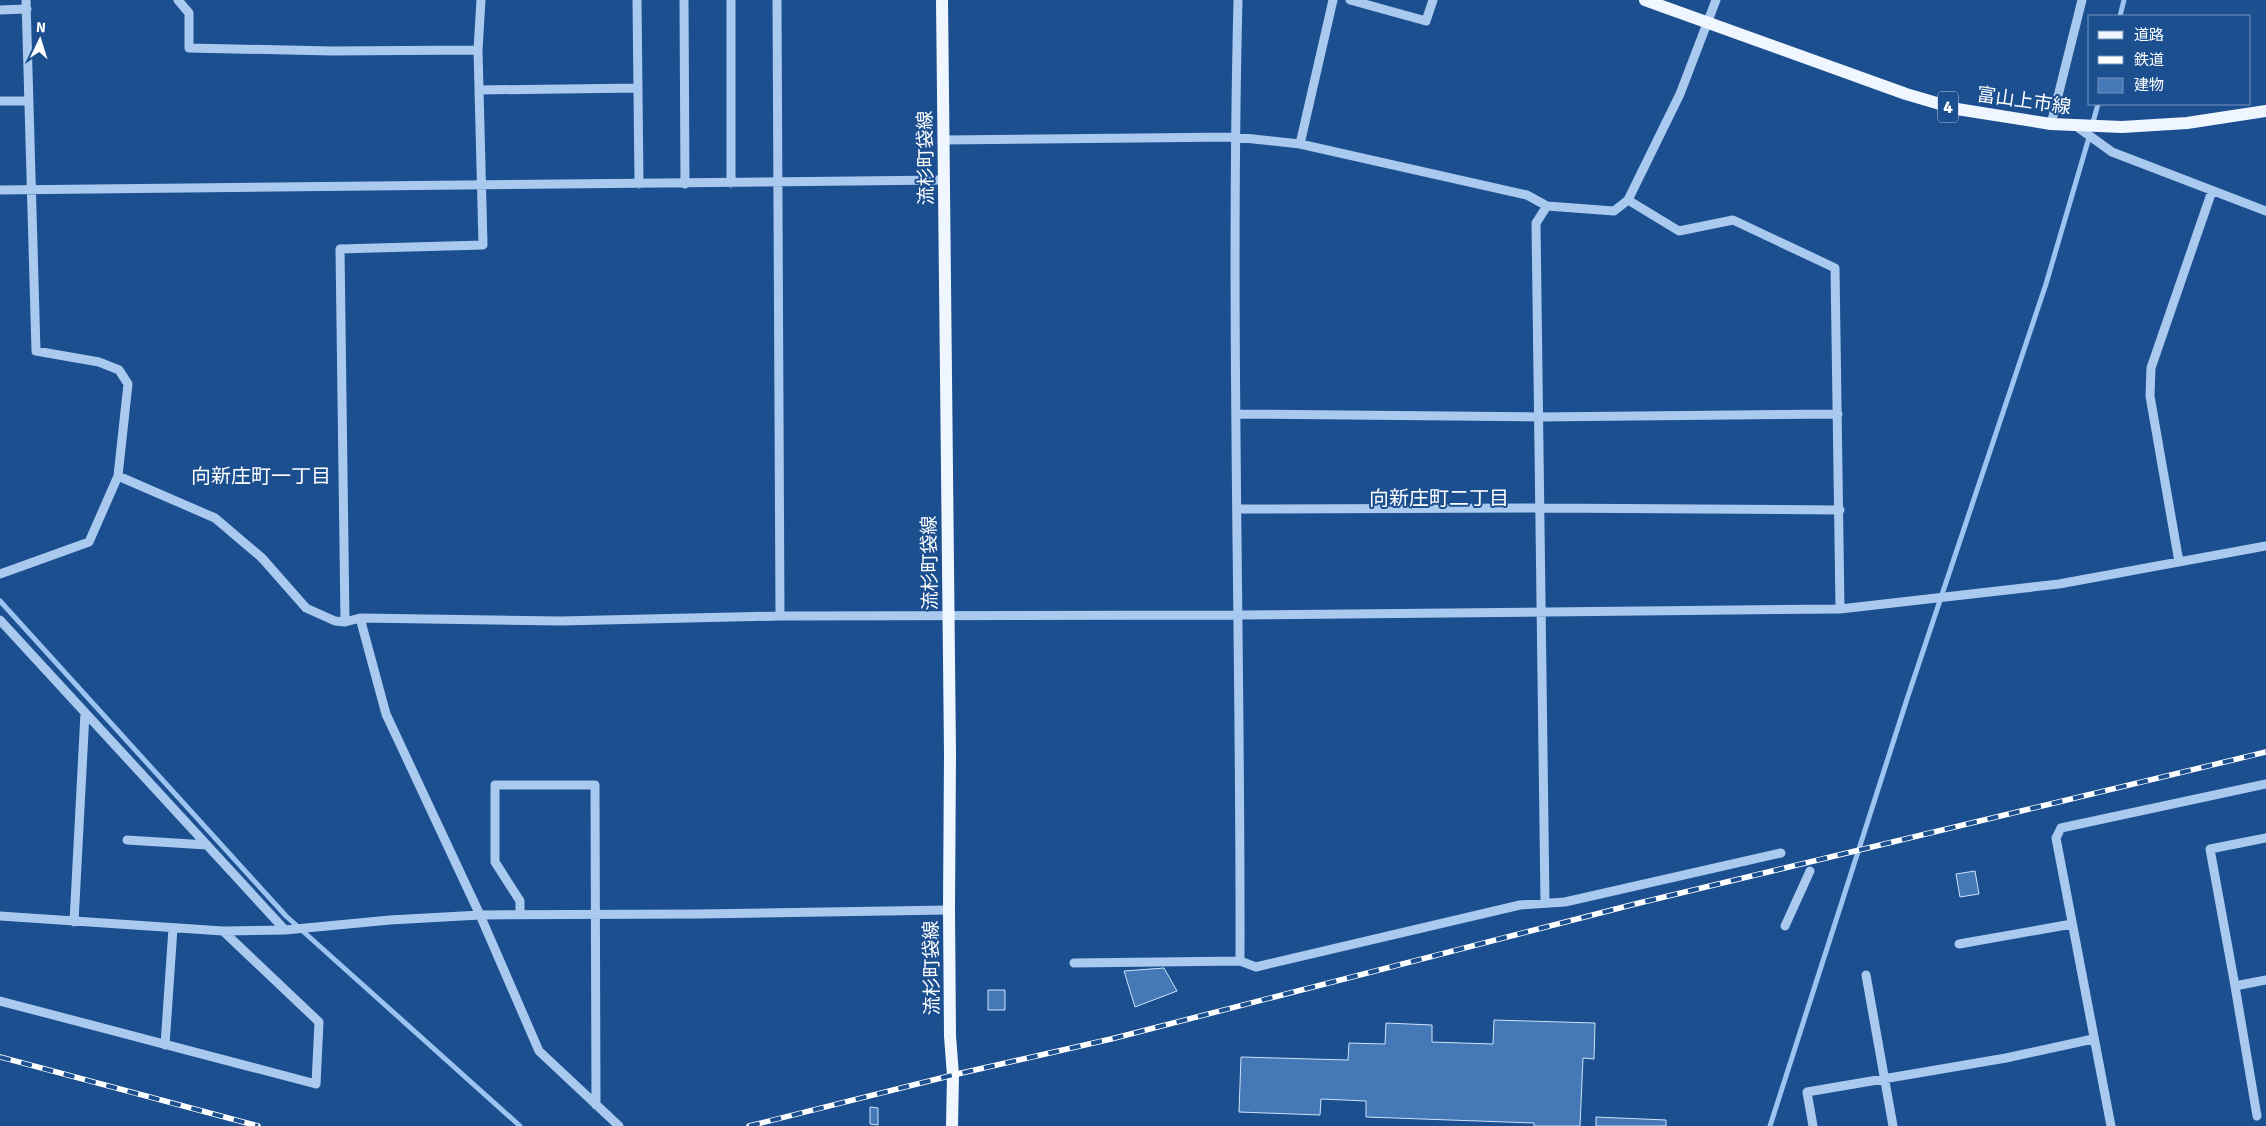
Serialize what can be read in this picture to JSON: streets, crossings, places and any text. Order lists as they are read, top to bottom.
{
  "streets": {
    "main road": ["富山上市線", "4", "流杉町袋線"]
  },
  "districts": ["向新庄町一丁目", "向新庄町二丁目"],
  "legend": ["道路", "鉄道", "建物"],
  "north": "top"
}
